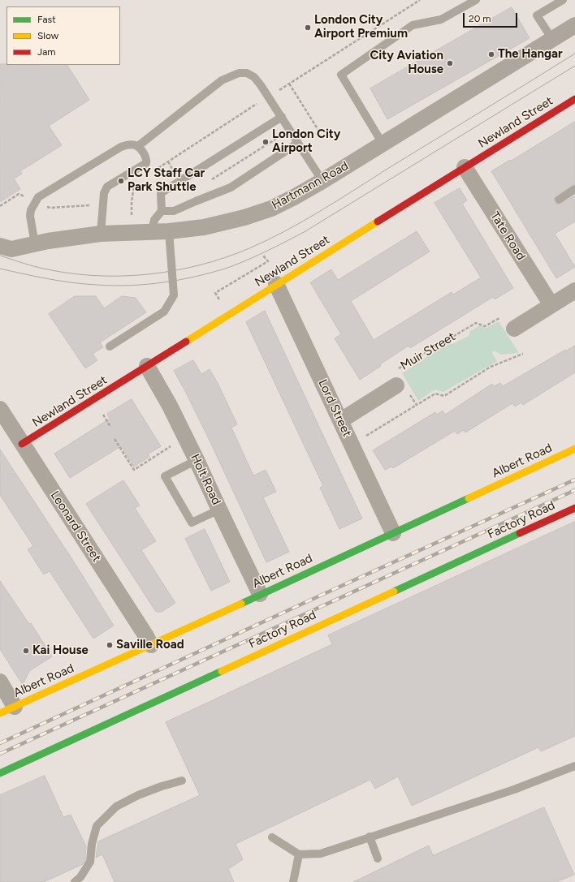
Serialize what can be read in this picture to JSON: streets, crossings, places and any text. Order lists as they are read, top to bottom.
{
  "streets": {
    "street": [
      "Newland Street",
      "Hartmann Road",
      "Tate Road",
      "Muir Street",
      "Lord Street",
      "Albert Road",
      "Holt Road",
      "Factory Road",
      "Leonard Street"
    ]
  },
  "crossings": [
    ["Newland Street", "Tate Road"],
    ["Newland Street", "Lord Street"],
    ["Newland Street", "Holt Road"],
    ["Newland Street", "Leonard Street"],
    ["Muir Street", "Lord Street"],
    ["Lord Street", "Albert Road"],
    ["Albert Road", "Holt Road"],
    ["Albert Road", "Leonard Street"]
  ],
  "places": [
    "London City Airport Premium",
    "The Hangar",
    "City Aviation House",
    "London City Airport",
    "LCY Staff Car Park Shuttle",
    "Saville Road",
    "Kai House"
  ],
  "legend": ["Fast", "Slow", "Jam"],
  "scale_bar": "20 m"
}
